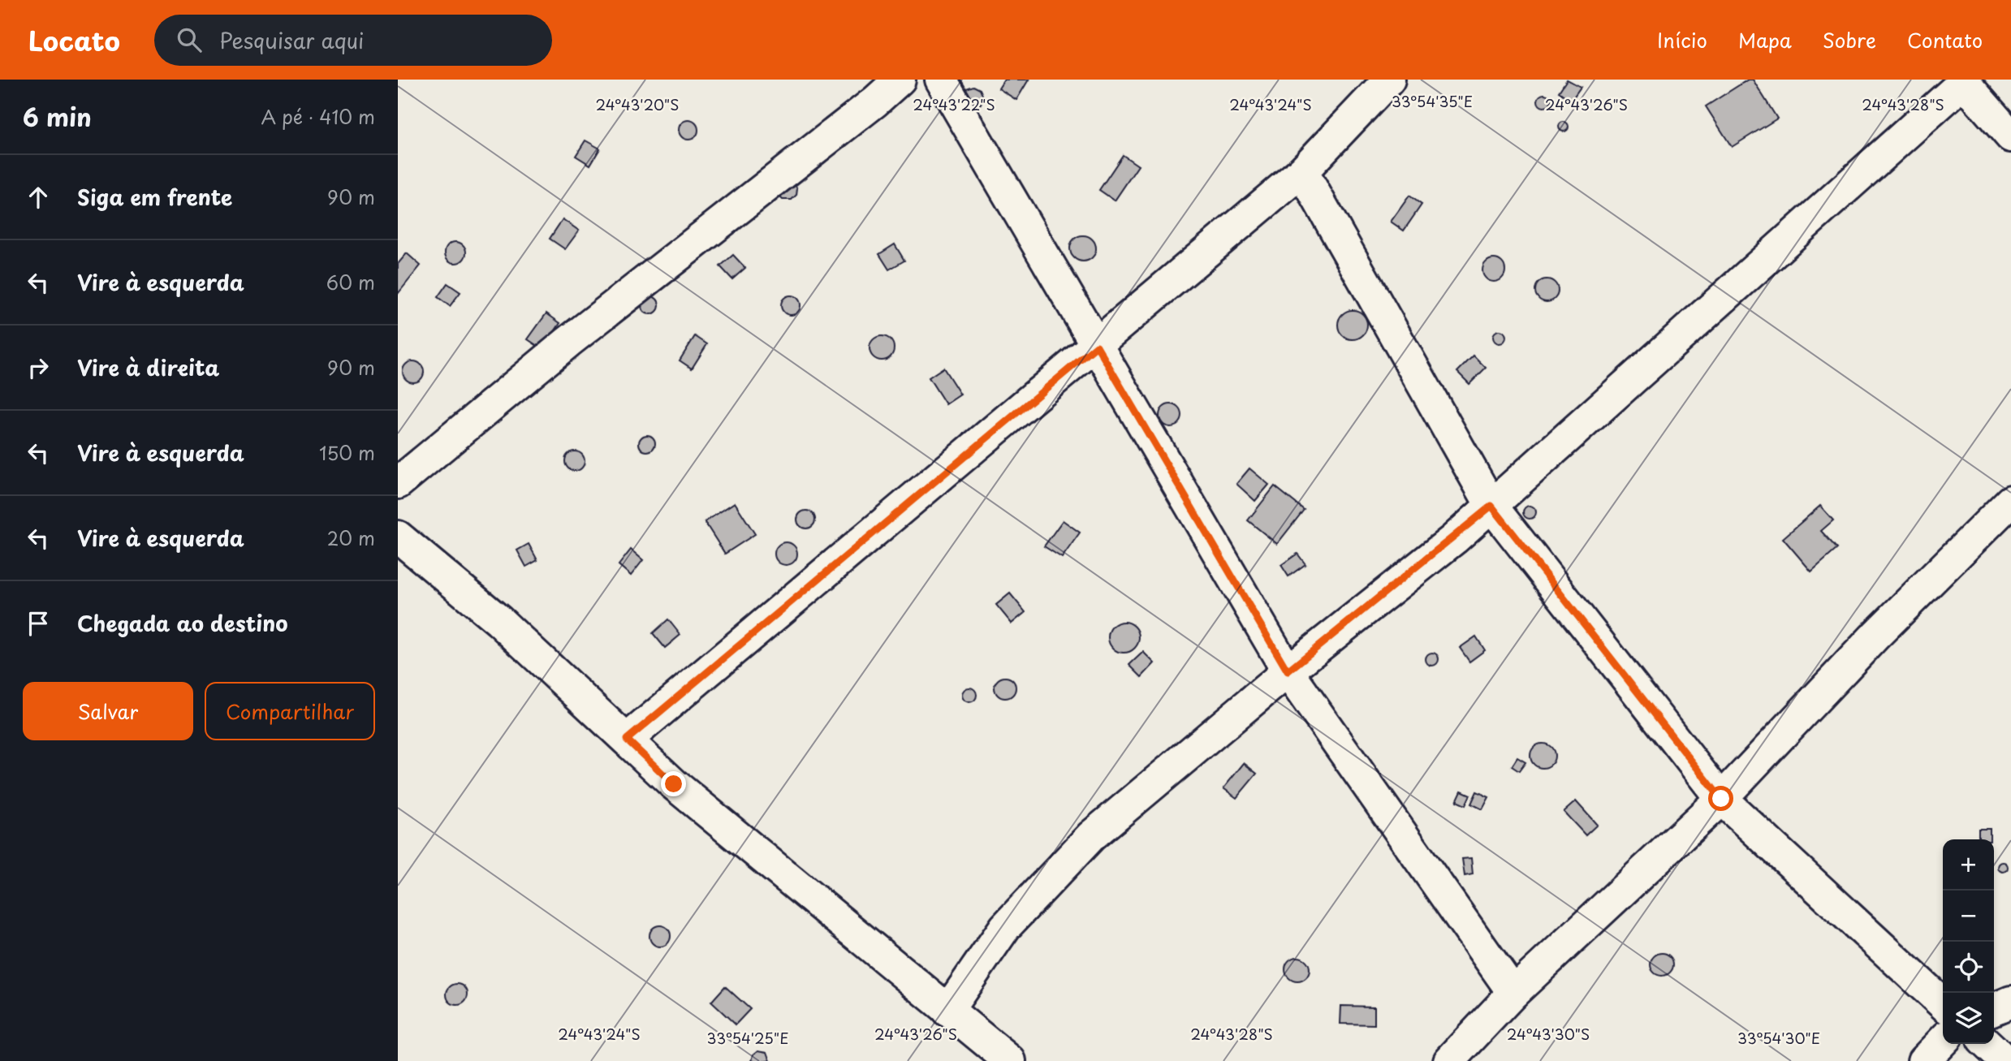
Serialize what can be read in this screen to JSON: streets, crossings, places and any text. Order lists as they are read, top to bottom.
{
  "page": {
    "header": "Locato",
    "search": "Pesquisar aqui",
    "nav": [
      "Início",
      "Mapa",
      "Sobre",
      "Contato"
    ],
    "heading": ["6 min", "A pé · 410 m"],
    "list": [
      ["Siga em frente", "90 m"],
      ["Vire à esquerda", "60 m"],
      ["Vire à direita", "90 m"],
      ["Vire à esquerda", "150 m"],
      ["Vire à esquerda", "20 m"],
      "Chegada ao destino"
    ],
    "buttons": ["Salvar", "Compartilhar"],
    "map_buttons": ["+", "−"]
  },
  "coordinates": [
    "33°54'35\"E",
    "24°43'20\"S",
    "24°43'22\"S",
    "24°43'24\"S",
    "24°43'26\"S",
    "24°43'28\"S",
    "24°43'30\"S",
    "33°54'25\"E",
    "33°54'30\"E"
  ]
}
